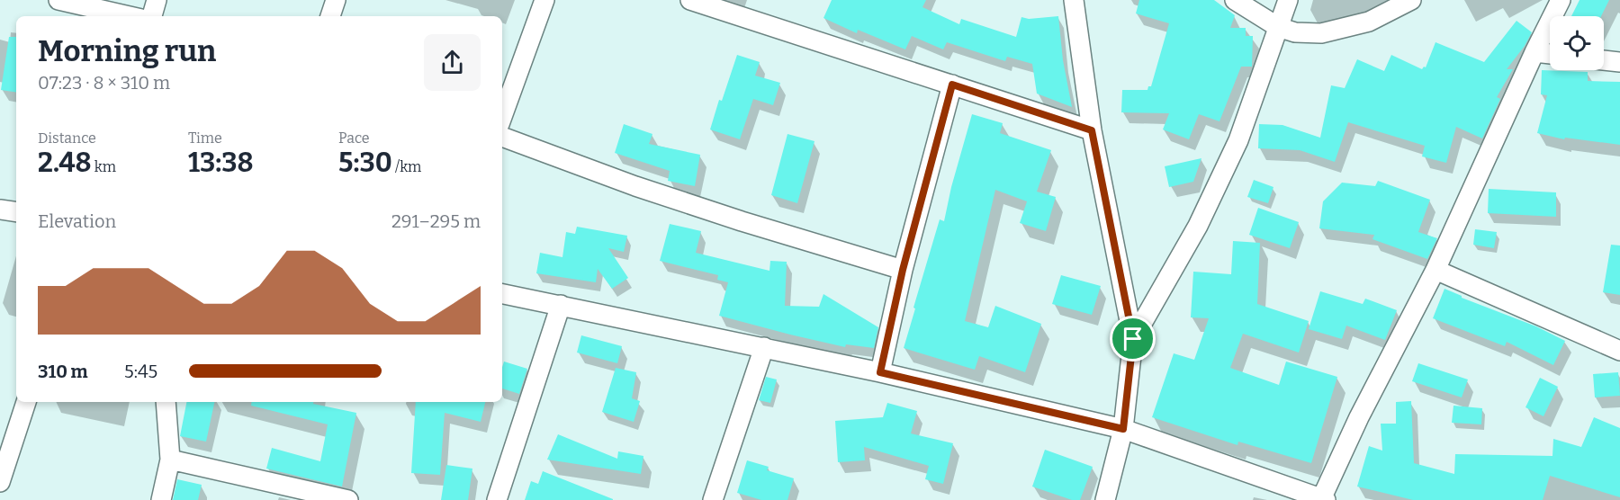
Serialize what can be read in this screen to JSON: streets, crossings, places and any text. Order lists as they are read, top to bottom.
{
  "page": {
    "heading": ["Morning run", "07:23 · 8 × 310 m"],
    "stats": [
      ["Distance", "2.48 km"],
      ["Time", "13:38"],
      ["Pace", "5:30 /km"]
    ],
    "chart": ["Elevation", "291–295 m"],
    "list": [
      {
        "name": "310 m",
        "note": "5:45"
      }
    ]
  }
}
